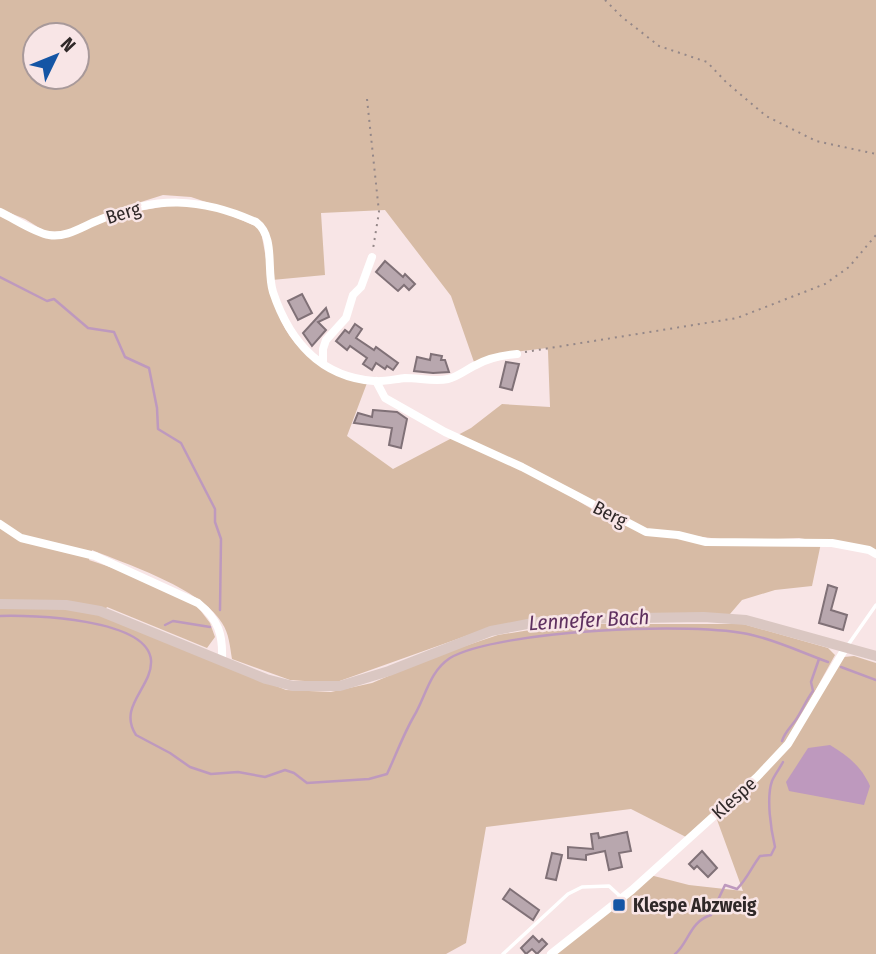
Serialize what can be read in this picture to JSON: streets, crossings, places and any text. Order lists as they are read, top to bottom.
{
  "streets": {
    "street": ["Berg", "Klespe"]
  },
  "water": ["Lennefer Bach"],
  "places": {
    "transit": ["Klespe Abzweig"]
  },
  "north": "top right"
}
